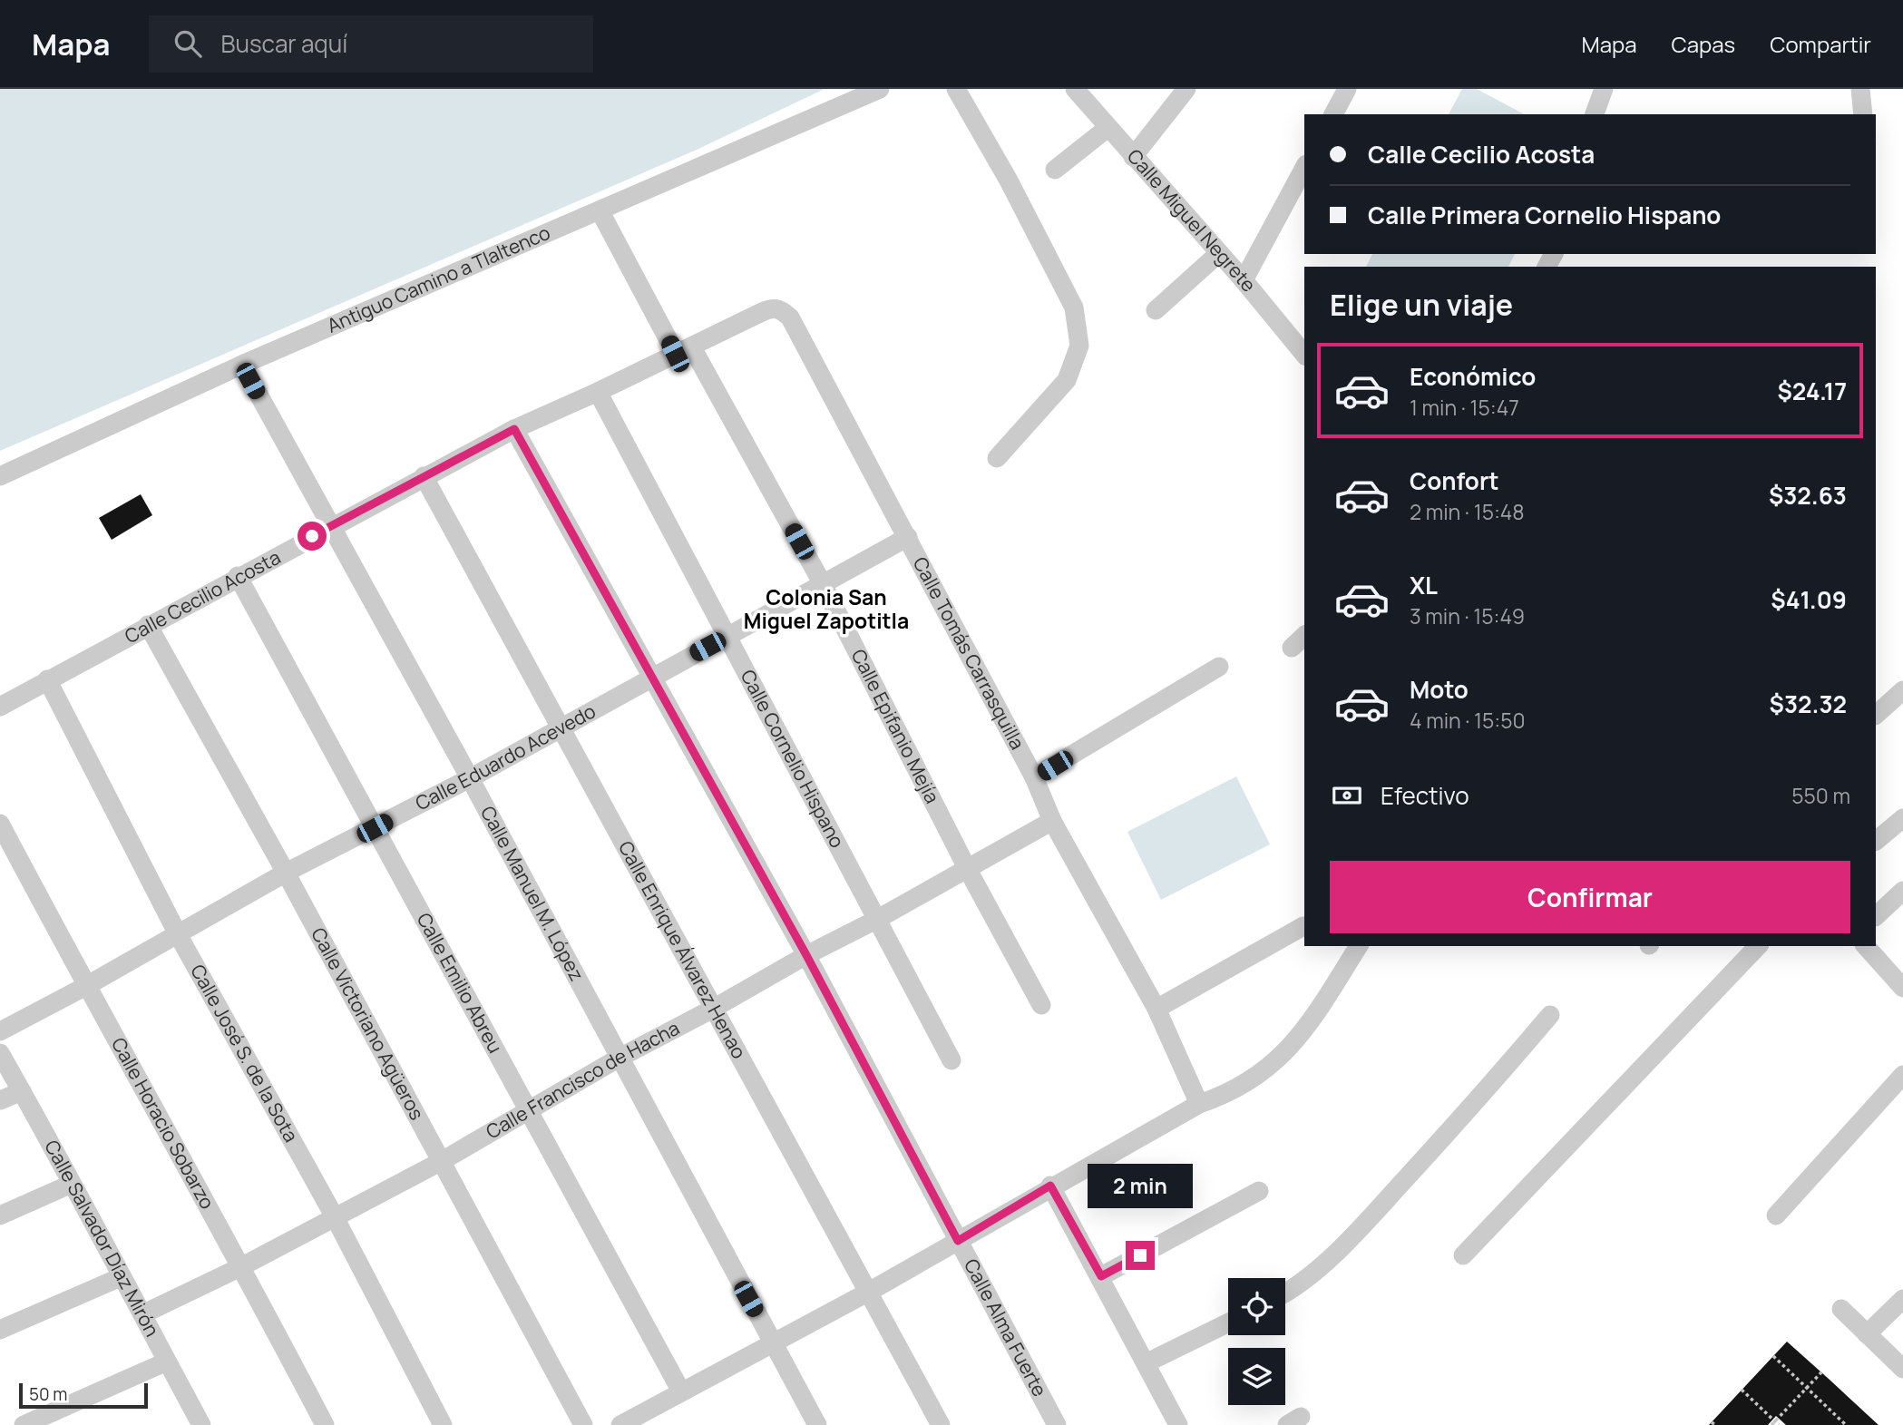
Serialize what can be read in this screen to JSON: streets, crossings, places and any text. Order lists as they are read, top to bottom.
{
  "streets": {
    "street": [
      "Calle Miguel Negrete",
      "Antiguo Camino a Tlaltenco",
      "Calle Cecilio Acosta",
      "Calle Tomás Carrasquilla",
      "Calle Epifanio Mejía",
      "Calle Eduardo Acevedo",
      "Calle Cornelio Hispano",
      "Calle Manuel M. López",
      "Calle Enrique Álvarez Henao",
      "Calle Emilio Abreu",
      "Calle Victoriano Agüeros",
      "Calle José S. de la Sota",
      "Calle Francisco de Hacha",
      "Calle Horacio Sobarzo",
      "Calle Salvador Díaz Mirón",
      "Calle Alma Fuerte"
    ]
  },
  "crossings": [
    ["Antiguo Camino a Tlaltenco", "Calle Epifanio Mejía"],
    ["Antiguo Camino a Tlaltenco", "Calle Manuel M. López"],
    ["Calle Cecilio Acosta", "Calle Tomás Carrasquilla"],
    ["Calle Cecilio Acosta", "Calle Epifanio Mejía"],
    ["Calle Cecilio Acosta", "Calle Cornelio Hispano"],
    ["Calle Cecilio Acosta", "Calle Manuel M. López"],
    ["Calle Cecilio Acosta", "Calle Enrique Álvarez Henao"],
    ["Calle Cecilio Acosta", "Calle Emilio Abreu"],
    ["Calle Cecilio Acosta", "Calle Victoriano Agüeros"],
    ["Calle Cecilio Acosta", "Calle José S. de la Sota"],
    ["Calle Cecilio Acosta", "Calle Alma Fuerte"],
    ["Calle Tomás Carrasquilla", "Calle Eduardo Acevedo"],
    ["Calle Tomás Carrasquilla", "Calle Francisco de Hacha"],
    ["Calle Epifanio Mejía", "Calle Eduardo Acevedo"],
    ["Calle Epifanio Mejía", "Calle Francisco de Hacha"],
    ["Calle Eduardo Acevedo", "Calle Cornelio Hispano"],
    ["Calle Eduardo Acevedo", "Calle Manuel M. López"],
    ["Calle Eduardo Acevedo", "Calle Enrique Álvarez Henao"],
    ["Calle Eduardo Acevedo", "Calle Emilio Abreu"],
    ["Calle Eduardo Acevedo", "Calle Victoriano Agüeros"],
    ["Calle Eduardo Acevedo", "Calle José S. de la Sota"],
    ["Calle Eduardo Acevedo", "Calle Horacio Sobarzo"],
    ["Calle Eduardo Acevedo", "Calle Alma Fuerte"],
    ["Calle Cornelio Hispano", "Calle Francisco de Hacha"],
    ["Calle Manuel M. López", "Calle Francisco de Hacha"],
    ["Calle Enrique Álvarez Henao", "Calle Francisco de Hacha"],
    ["Calle Emilio Abreu", "Calle Francisco de Hacha"],
    ["Calle Victoriano Agüeros", "Calle Francisco de Hacha"],
    ["Calle José S. de la Sota", "Calle Francisco de Hacha"],
    ["Calle Francisco de Hacha", "Calle Horacio Sobarzo"],
    ["Calle Francisco de Hacha", "Calle Salvador Díaz Mirón"],
    ["Calle Francisco de Hacha", "Calle Alma Fuerte"]
  ],
  "districts": ["Colonia San Miguel Zapotitla"],
  "scale_bar": "50 m",
  "page": {
    "header": "Mapa",
    "search": "Buscar aquí",
    "nav": ["Mapa", "Capas", "Compartir"],
    "banner": ["Calle Cecilio Acosta", "Calle Primera Cornelio Hispano"],
    "heading": "Elige un viaje",
    "list": [
      {
        "name": "Económico",
        "note": "1 min · 15:47",
        "value": "$24.17"
      },
      {
        "name": "Confort",
        "note": "2 min · 15:48",
        "value": "$32.63"
      },
      {
        "name": "XL",
        "note": "3 min · 15:49",
        "value": "$41.09"
      },
      {
        "name": "Moto",
        "note": "4 min · 15:50",
        "value": "$32.32"
      }
    ],
    "pay": ["Efectivo", "550 m"],
    "buttons": "Confirmar",
    "bubble": "2 min",
    "scale": "50 m"
  }
}
